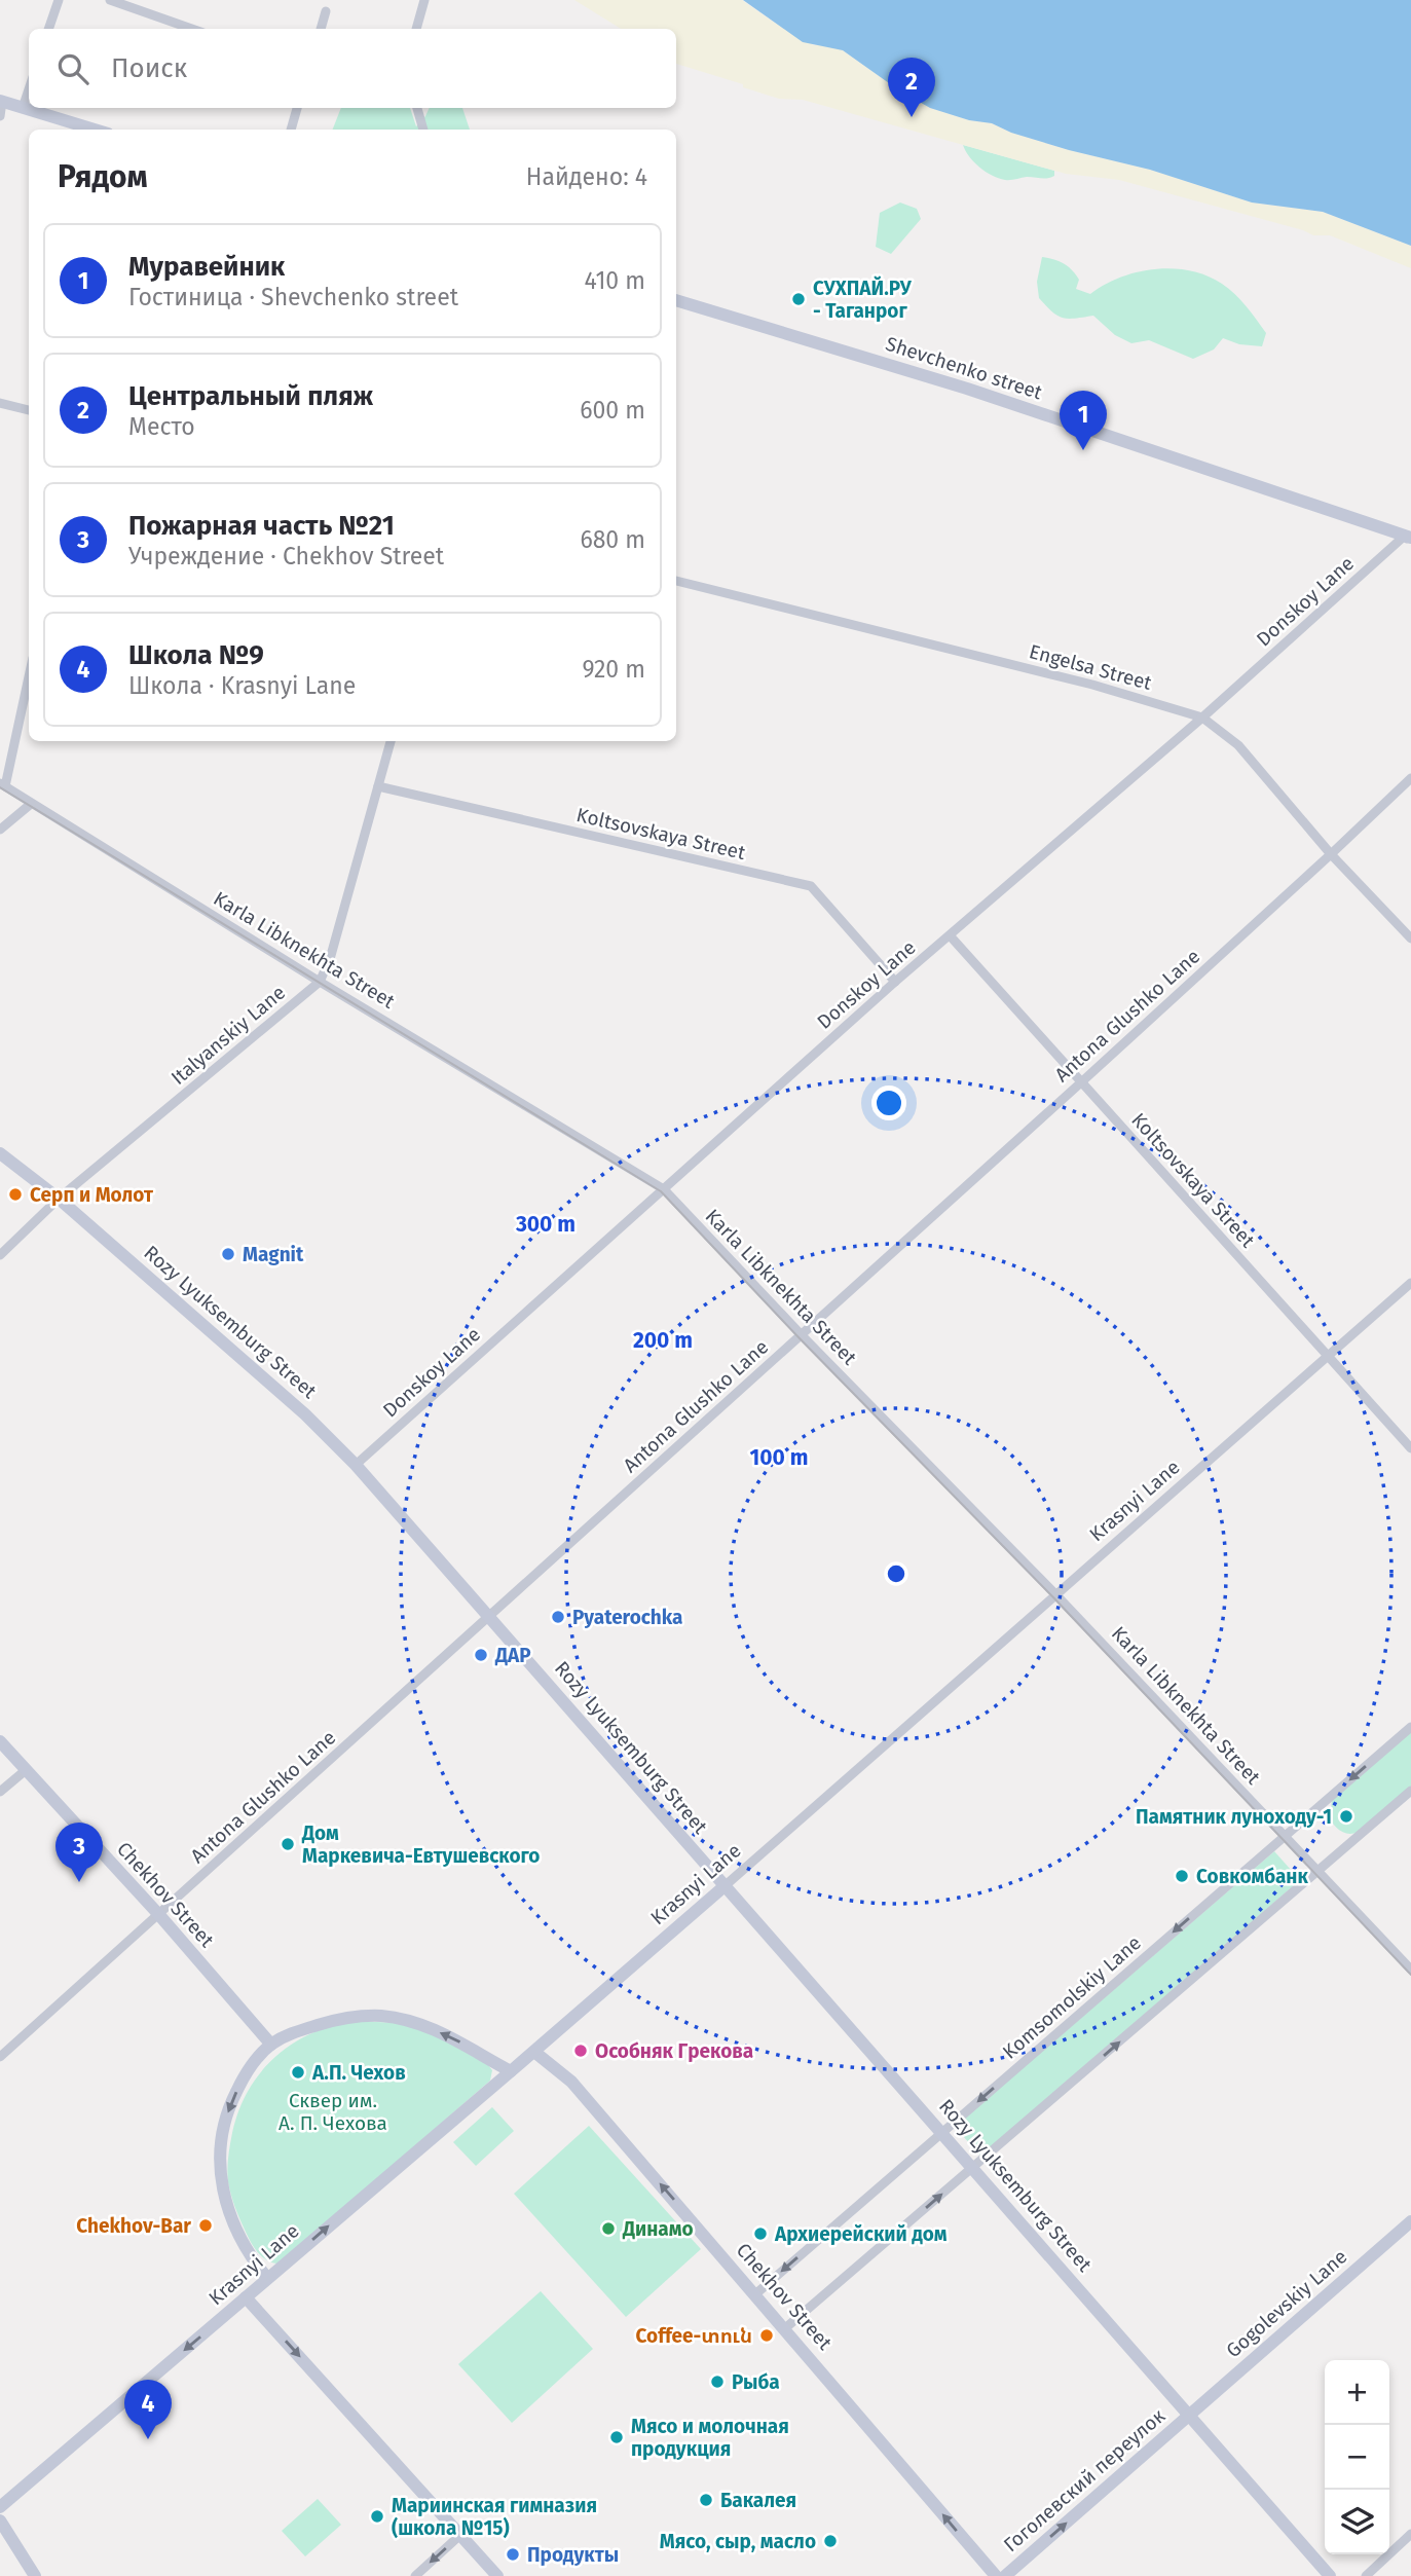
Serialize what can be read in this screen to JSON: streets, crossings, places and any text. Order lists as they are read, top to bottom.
{
  "streets": {
    "street": [
      "Shevchenko street",
      "Donskoy Lane",
      "Engelsa Street",
      "Koltsovskaya Street",
      "Karla Libknekhta Street",
      "Antona Glushko Lane",
      "Italyanskiy Lane",
      "Rozy Lyuksemburg Street",
      "Krasnyi Lane",
      "Chekhov Street",
      "Komsomolskiy Lane",
      "Gogolevskiy Lane",
      "Гоголевский переулок"
    ]
  },
  "crossings": [
    ["Shevchenko street", "Donskoy Lane"],
    ["Donskoy Lane", "Engelsa Street"],
    ["Donskoy Lane", "Koltsovskaya Street"],
    ["Donskoy Lane", "Karla Libknekhta Street"],
    ["Donskoy Lane", "Rozy Lyuksemburg Street"],
    ["Engelsa Street", "Antona Glushko Lane"],
    ["Koltsovskaya Street", "Antona Glushko Lane"],
    ["Koltsovskaya Street", "Italyanskiy Lane"],
    ["Koltsovskaya Street", "Krasnyi Lane"],
    ["Karla Libknekhta Street", "Antona Glushko Lane"],
    ["Karla Libknekhta Street", "Italyanskiy Lane"],
    ["Karla Libknekhta Street", "Krasnyi Lane"],
    ["Karla Libknekhta Street", "Komsomolskiy Lane"],
    ["Antona Glushko Lane", "Rozy Lyuksemburg Street"],
    ["Antona Glushko Lane", "Chekhov Street"],
    ["Italyanskiy Lane", "Rozy Lyuksemburg Street"],
    ["Rozy Lyuksemburg Street", "Krasnyi Lane"],
    ["Rozy Lyuksemburg Street", "Komsomolskiy Lane"],
    ["Rozy Lyuksemburg Street", "Gogolevskiy Lane"],
    ["Rozy Lyuksemburg Street", "Гоголевский переулок"],
    ["Krasnyi Lane", "Chekhov Street"],
    ["Chekhov Street", "Komsomolskiy Lane"],
    ["Gogolevskiy Lane", "Гоголевский переулок"]
  ],
  "one_way": ["Chekhov Street", "Гоголевский переулок"],
  "parks": ["Сквер им. А. П. Чехова"],
  "places": [
    "СУХПАЙ.РУ - Таганрог",
    "Серп и Молот",
    "Magnit",
    "Pyaterochka",
    "ДАР",
    "Памятник луноходу-1",
    "Дом Маркевича-Евтушевского",
    "Совкомбанк",
    "Особняк Грекова",
    "А.П. Чехов",
    "Chekhov-Bar",
    "Динамо",
    "Архиерейский дом",
    "Coffee-տուն",
    "Рыба",
    "Мясо и молочная продукция",
    "Бакалея",
    "Мариинская гимназия (школа №15)",
    "Мясо, сыр, масло",
    "Продукты"
  ],
  "page": {
    "search": "Поиск",
    "pins": [
      "2",
      "1",
      "3",
      "4"
    ],
    "heading": ["Рядом", "Найдено: 4"],
    "list": [
      {
        "mark": "1",
        "name": "Муравейник",
        "note": "Гостиница · Shevchenko street",
        "value": "410 m"
      },
      {
        "mark": "2",
        "name": "Центральный пляж",
        "note": "Место",
        "value": "600 m"
      },
      {
        "mark": "3",
        "name": "Пожарная часть №21",
        "note": "Учреждение · Chekhov Street",
        "value": "680 m"
      },
      {
        "mark": "4",
        "name": "Школа №9",
        "note": "Школа · Krasnyi Lane",
        "value": "920 m"
      }
    ],
    "map_buttons": ["+", "−"]
  },
  "rings": ["300 m", "200 m", "100 m"]
}
